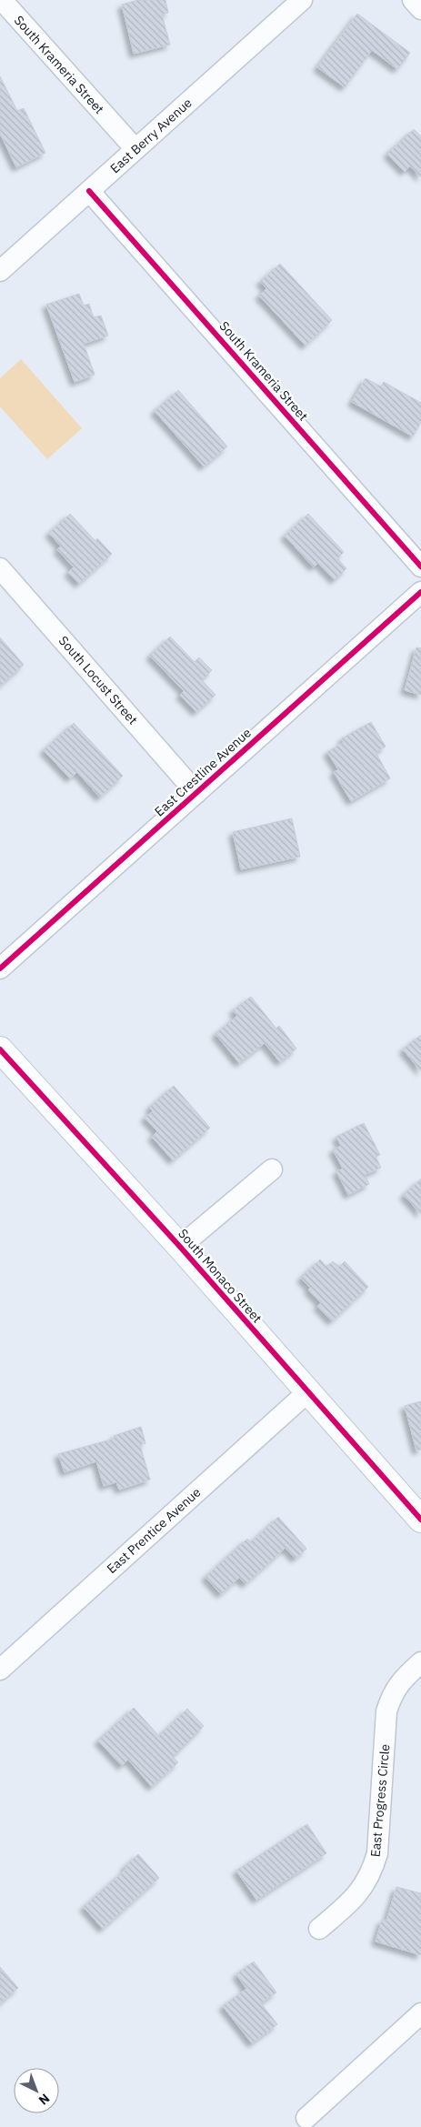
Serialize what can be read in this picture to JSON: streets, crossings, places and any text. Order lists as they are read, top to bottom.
{
  "streets": {
    "street": [
      "South Krameria Street",
      "East Berry Avenue",
      "South Locust Street",
      "East Crestline Avenue",
      "South Monaco Street",
      "East Prentice Avenue",
      "East Progress Circle"
    ]
  },
  "crossings": [
    ["South Krameria Street", "East Berry Avenue"],
    ["South Locust Street", "East Crestline Avenue"],
    ["South Monaco Street", "East Prentice Avenue"]
  ],
  "north": "bottom right"
}
